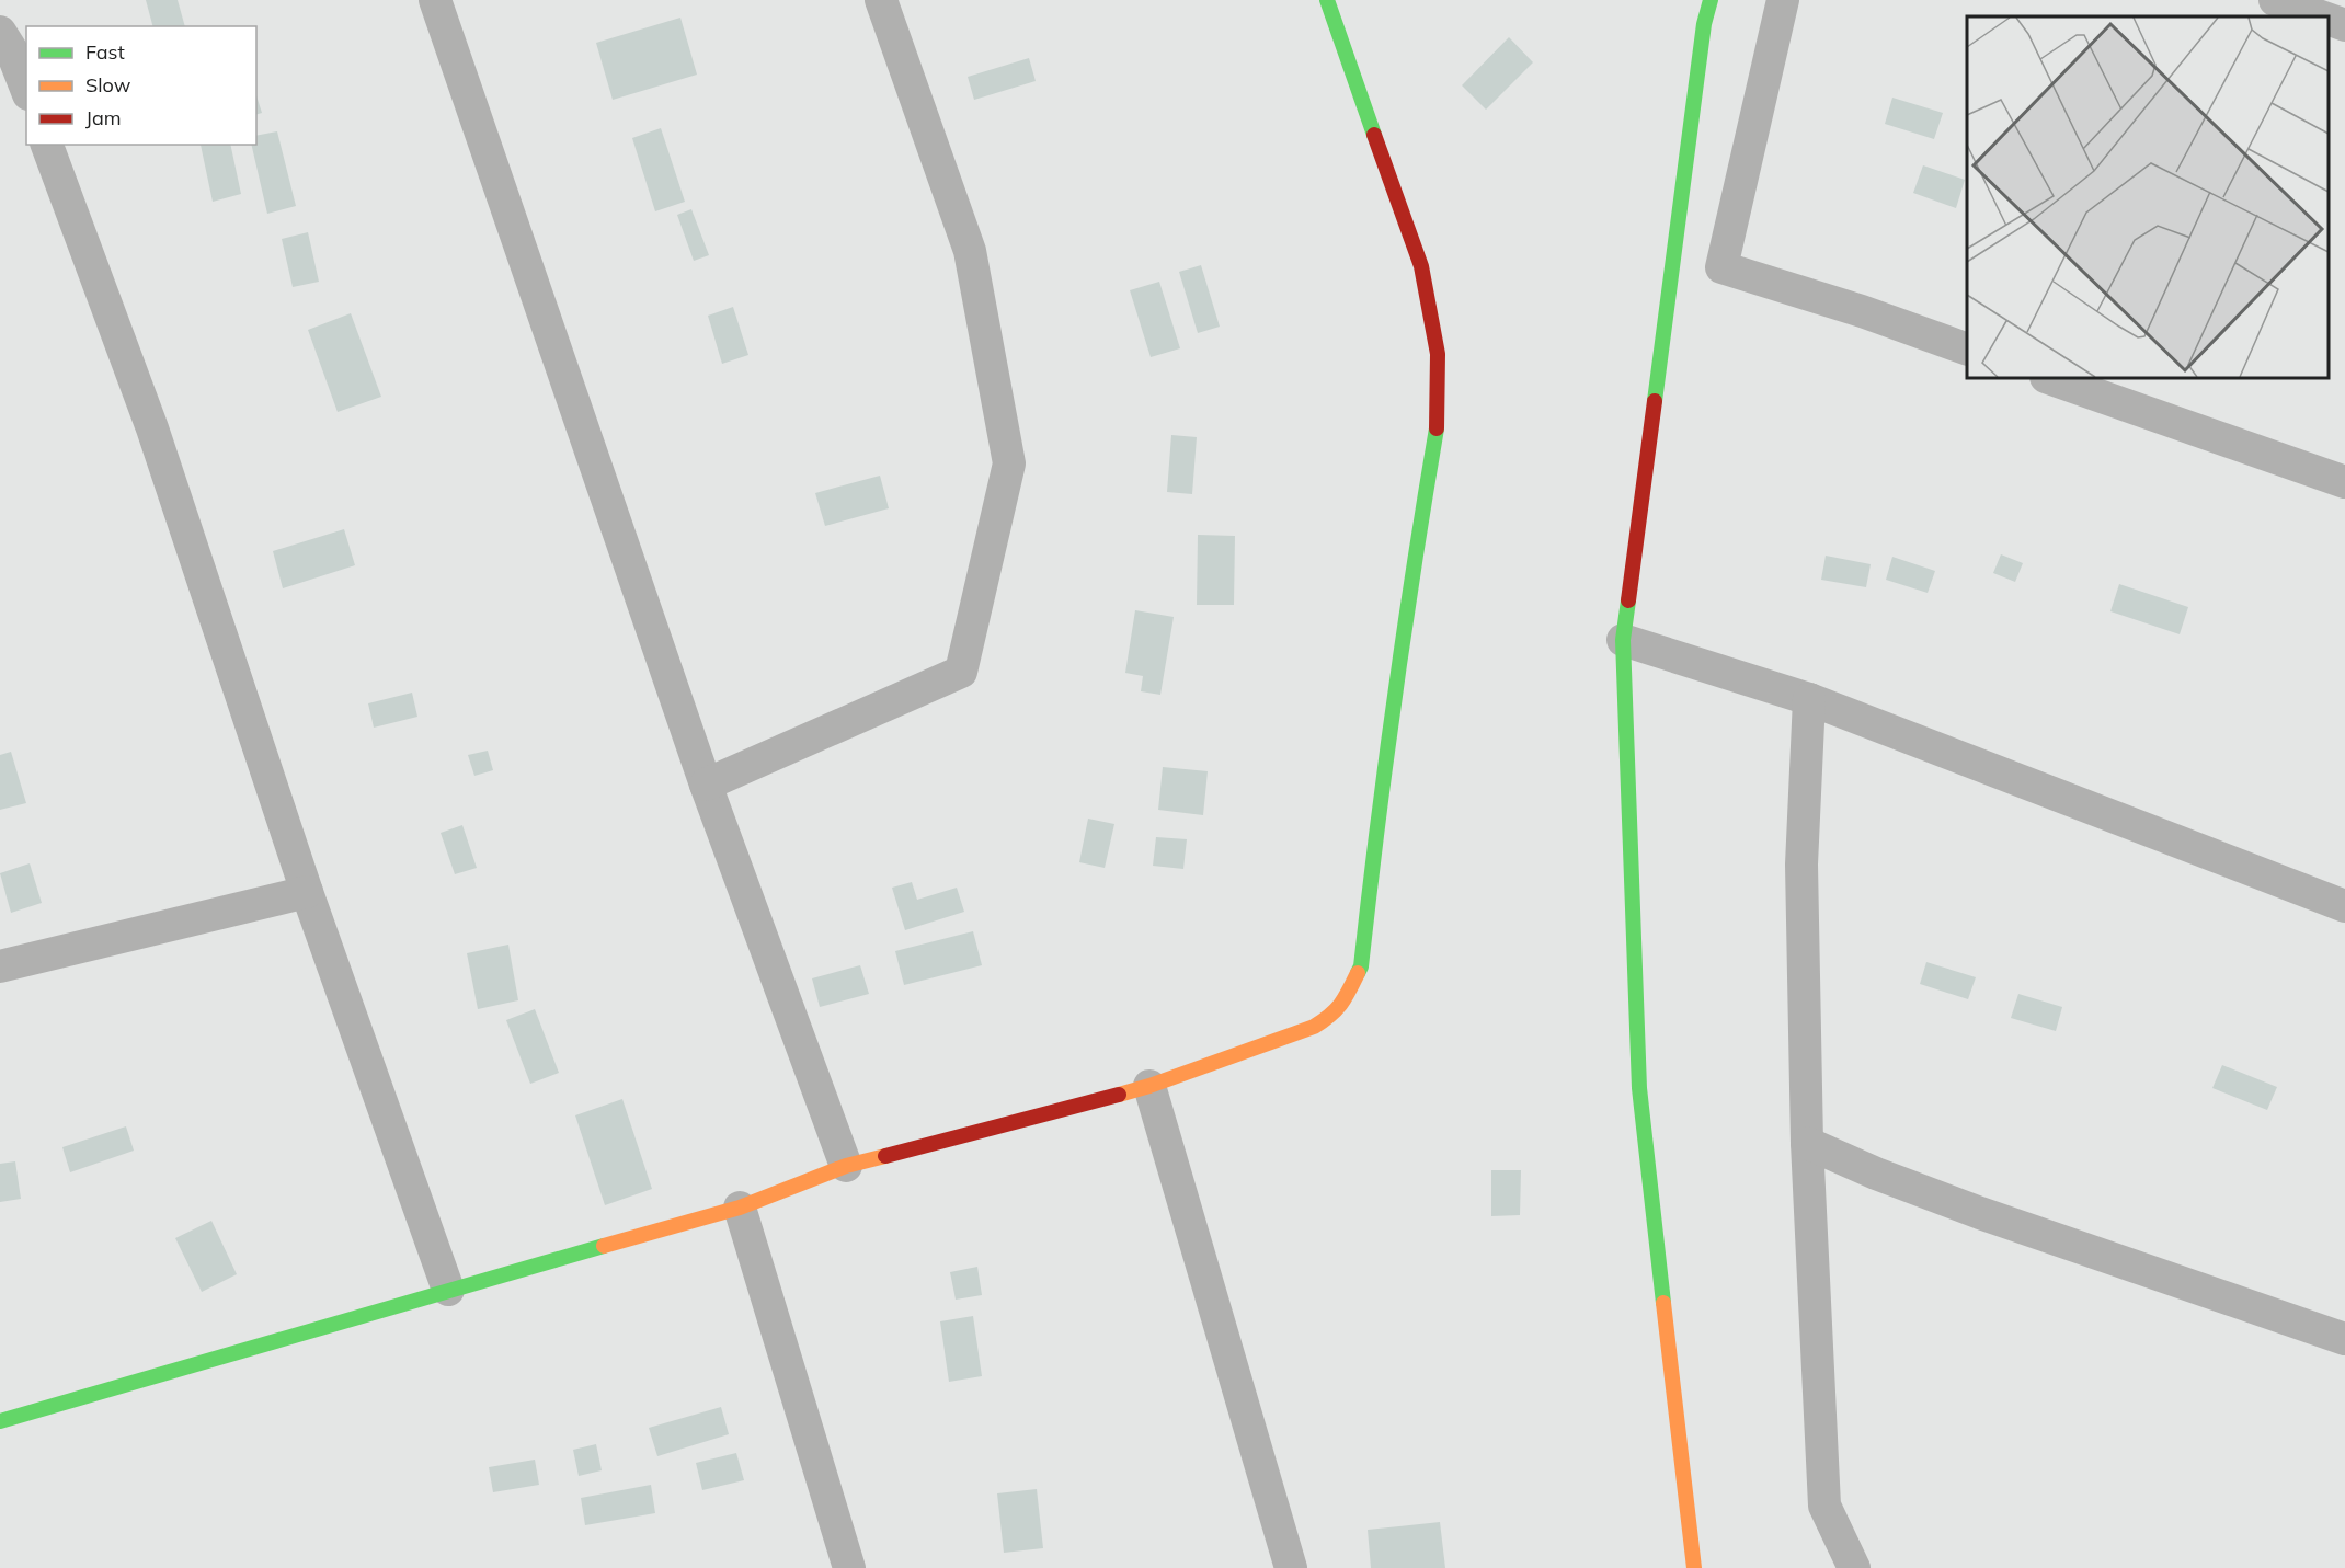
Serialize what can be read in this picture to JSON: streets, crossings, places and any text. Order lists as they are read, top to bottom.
{
  "legend": ["Fast", "Slow", "Jam"]
}
